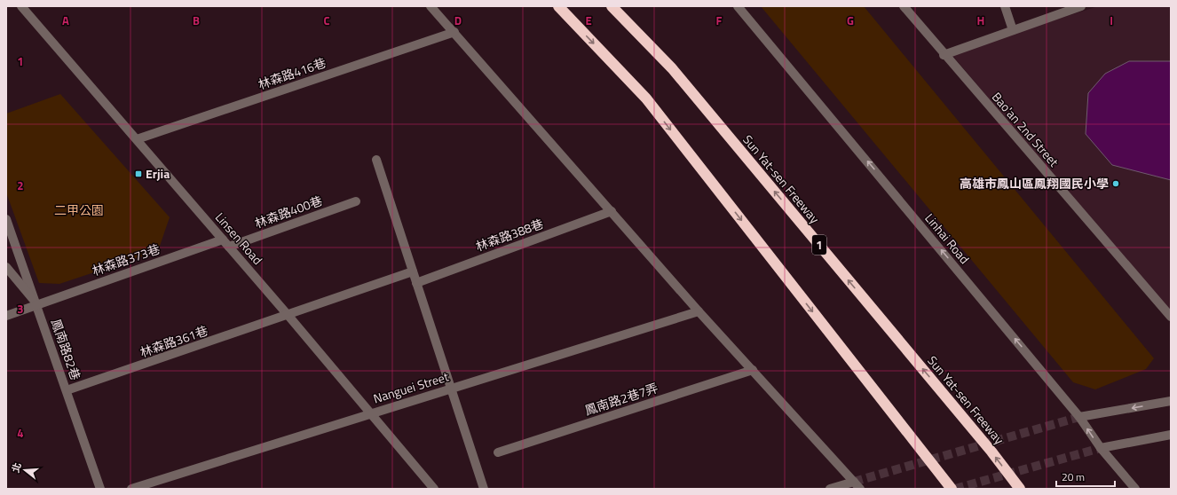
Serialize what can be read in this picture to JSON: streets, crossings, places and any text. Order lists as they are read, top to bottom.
{
  "streets": {
    "highway": ["Sun Yat-sen Freeway", "1"],
    "street": [
      "林森路416巷",
      "Bao'an 2nd Street",
      "林森路400巷",
      "林森路388巷",
      "Linsen Road",
      "Linhai Road",
      "林森路373巷",
      "林森路361巷",
      "鳳南路82巷",
      "Nanguei Street",
      "鳳南路2巷7弄"
    ]
  },
  "crossings": [
    ["林森路416巷", "Linsen Road"],
    ["林森路400巷", "Linsen Road"],
    ["Linsen Road", "林森路373巷"],
    ["Linsen Road", "林森路361巷"],
    ["Linsen Road", "Nanguei Street"],
    ["林森路373巷", "鳳南路82巷"],
    ["林森路361巷", "鳳南路82巷"]
  ],
  "one_way": ["Linhai Road"],
  "parks": ["二甲公園"],
  "places": {
    "transit": ["Erjia"],
    "other": ["高雄市鳳山區鳳翔國民小學"]
  },
  "scale_bar": "20 m",
  "north": "left",
  "grid": {
    "columns": [
      "A",
      "B",
      "C",
      "D",
      "E",
      "F",
      "G",
      "H",
      "I"
    ],
    "rows": [
      "1",
      "2",
      "3",
      "4"
    ]
  }
}
